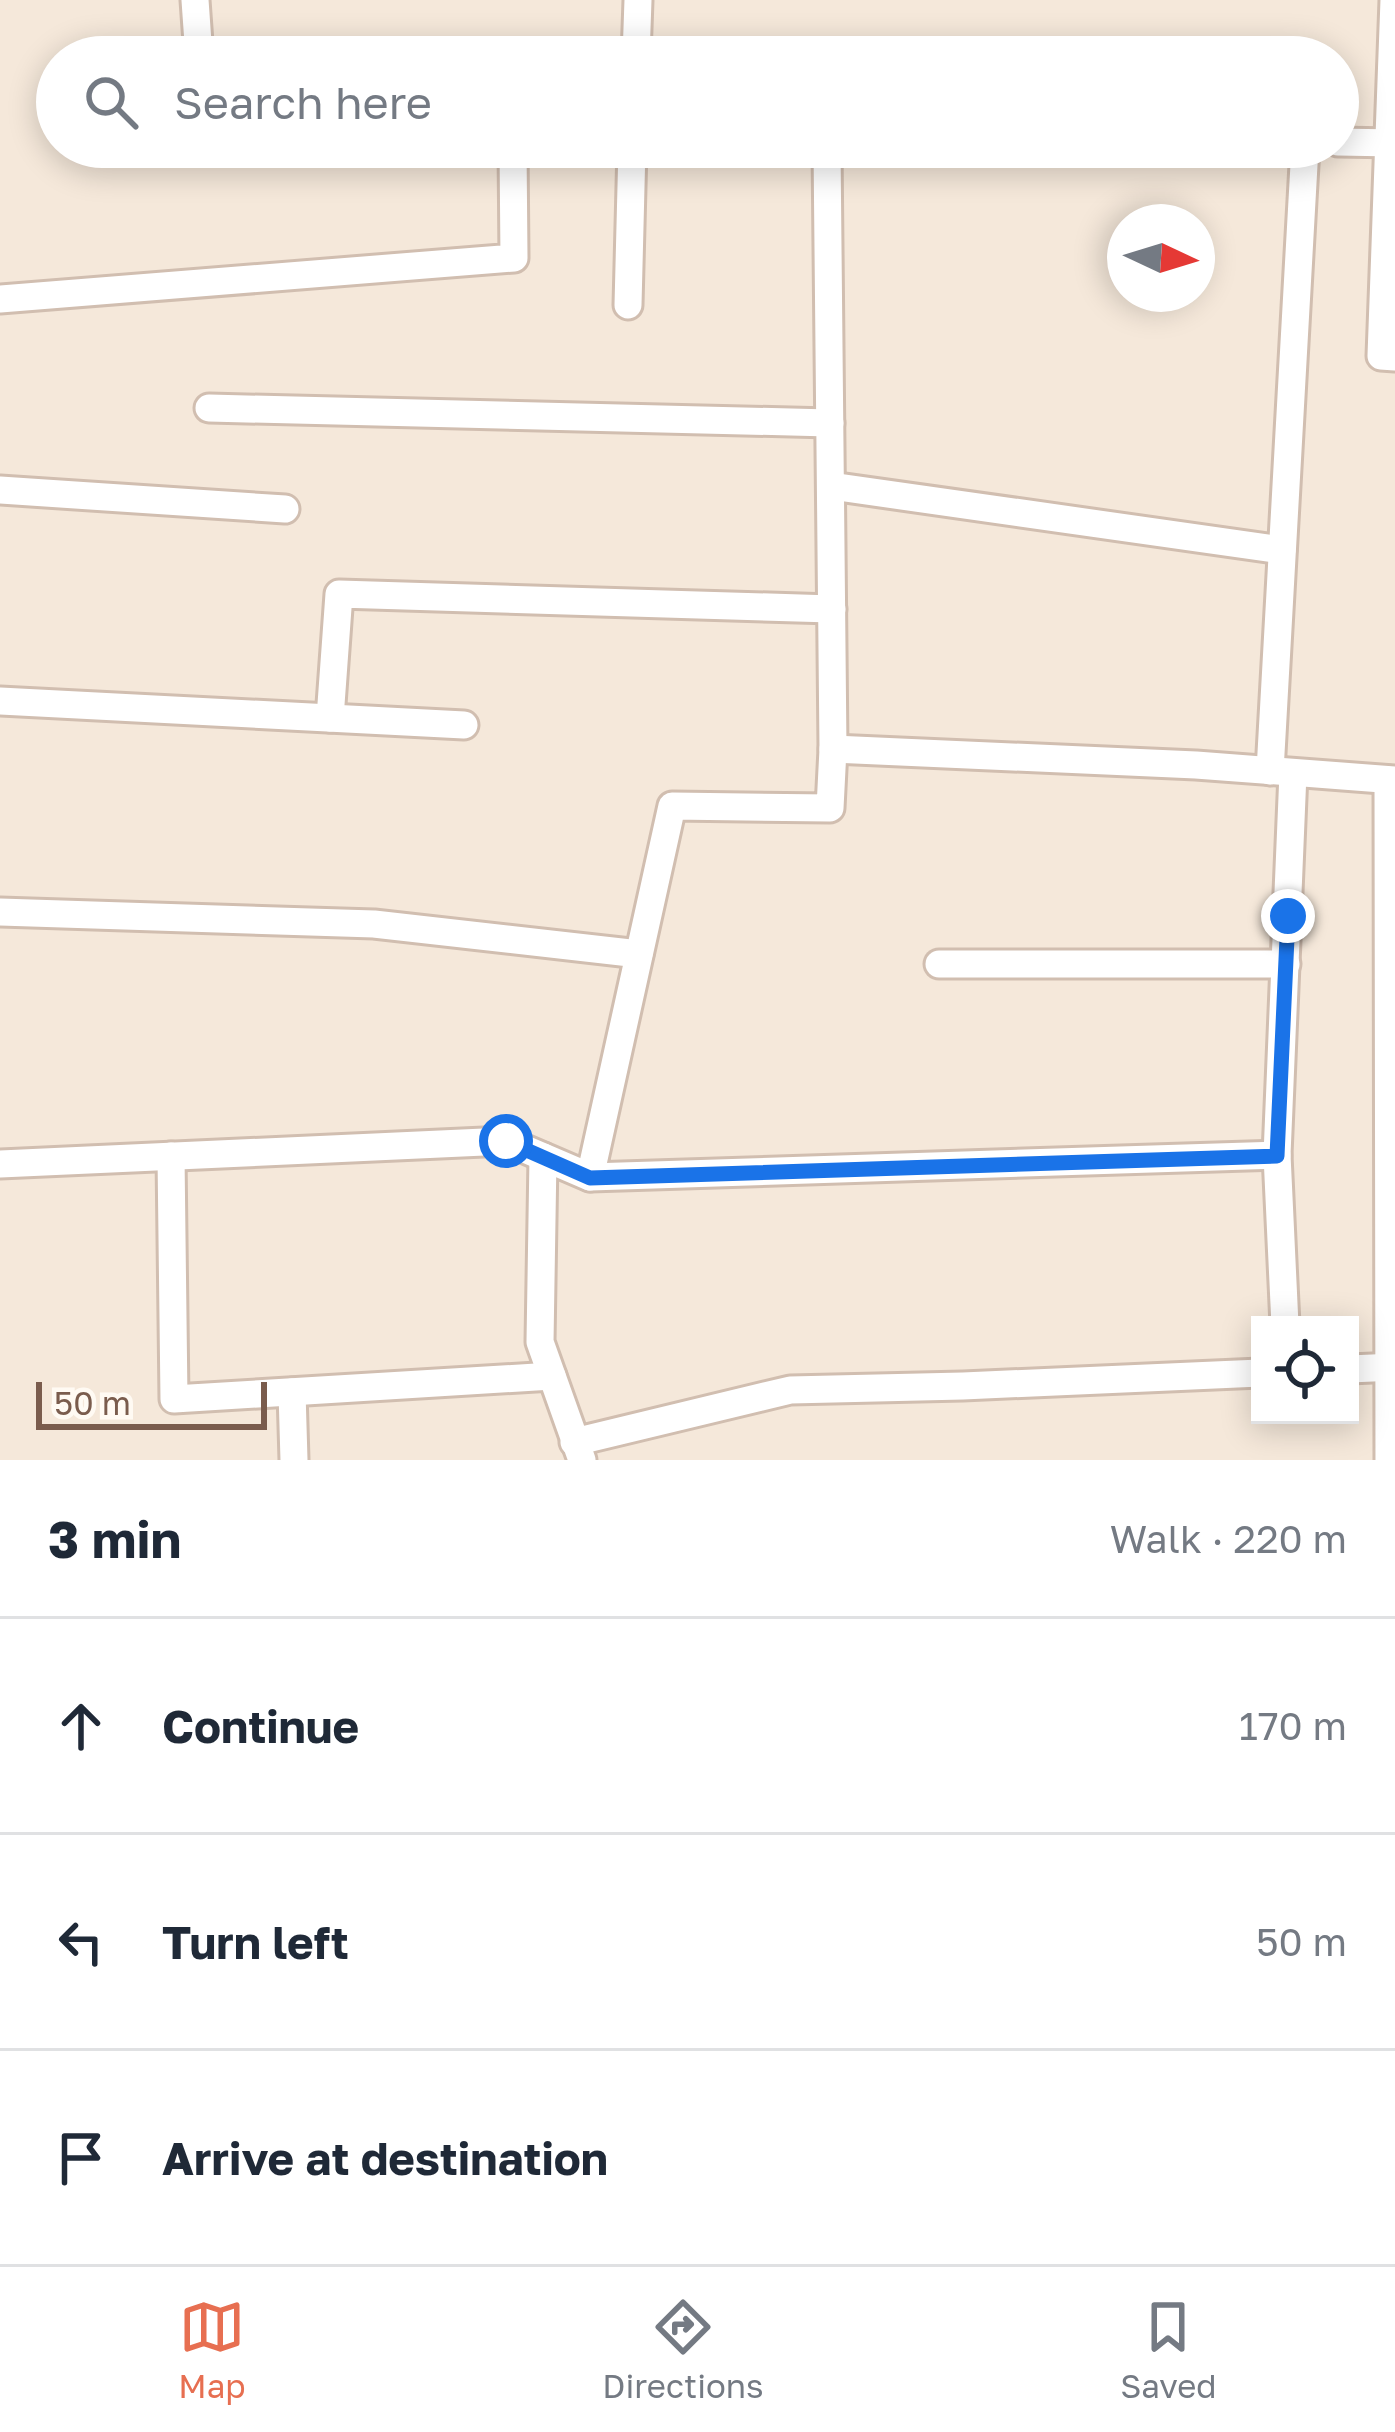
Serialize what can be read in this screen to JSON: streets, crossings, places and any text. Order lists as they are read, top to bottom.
{
  "scale_bar": "50 m",
  "north": "right",
  "page": {
    "search": "Search here",
    "scale": "50 m",
    "heading": ["3 min", "Walk · 220 m"],
    "list": [
      ["Continue", "170 m"],
      ["Turn left", "50 m"],
      "Arrive at destination"
    ],
    "nav": ["Map", "Directions", "Saved"]
  }
}
